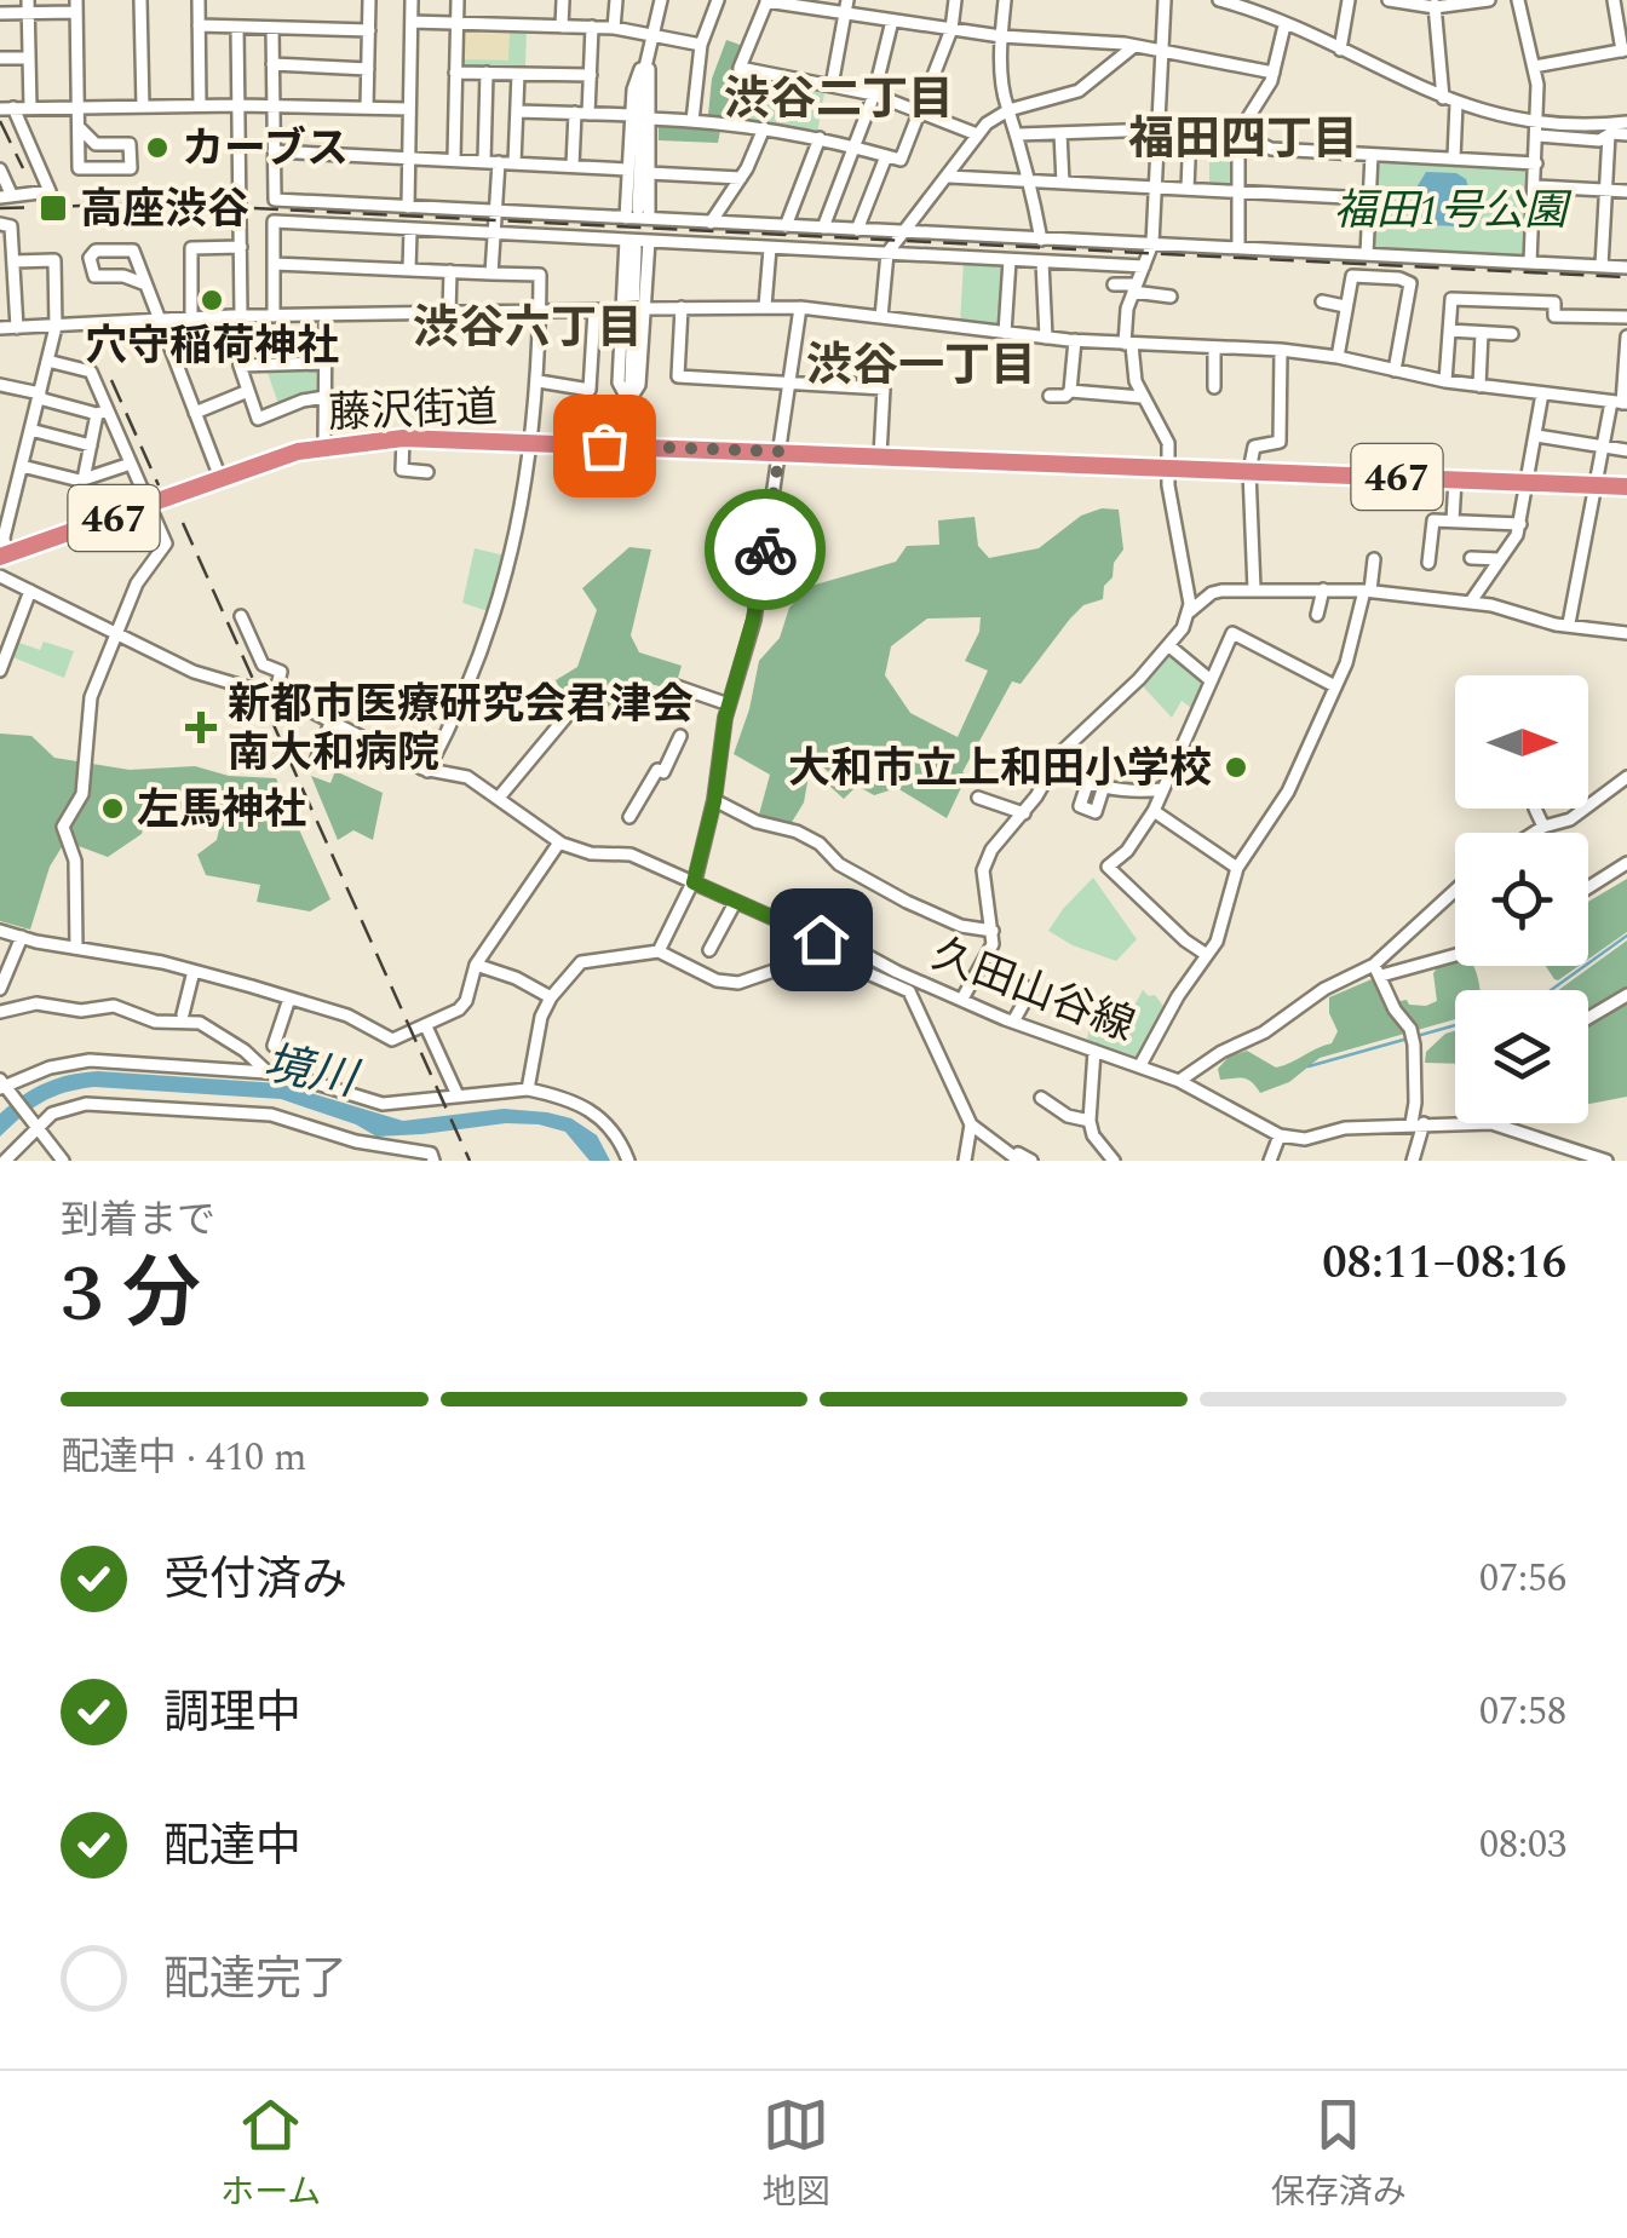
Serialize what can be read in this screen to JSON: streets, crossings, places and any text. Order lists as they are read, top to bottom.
{
  "streets": {
    "highway": ["藤沢街道", "467"],
    "street": ["久田山谷線"]
  },
  "crossings": [
    ["藤沢街道", "467"]
  ],
  "districts": [
    "渋谷二丁目",
    "福田四丁目",
    "渋谷六丁目",
    "渋谷一丁目"
  ],
  "water": ["境川"],
  "parks": ["福田1号公園"],
  "places": {
    "other": [
      "カーブス",
      "穴守稲荷神社",
      "大和市立上和田小学校",
      "左馬神社"
    ],
    "transit": ["高座渋谷"],
    "health": ["新都市医療研究会君津会 南大和病院"]
  },
  "north": "right",
  "page": {
    "heading": ["3 分", "到着まで", "08:11–08:16"],
    "bar": "配達中 · 410 m",
    "list": [
      ["受付済み", "07:56"],
      ["調理中", "07:58"],
      ["配達中", "08:03"],
      "配達完了"
    ],
    "tabs": ["ホーム", "地図", "保存済み"]
  }
}
